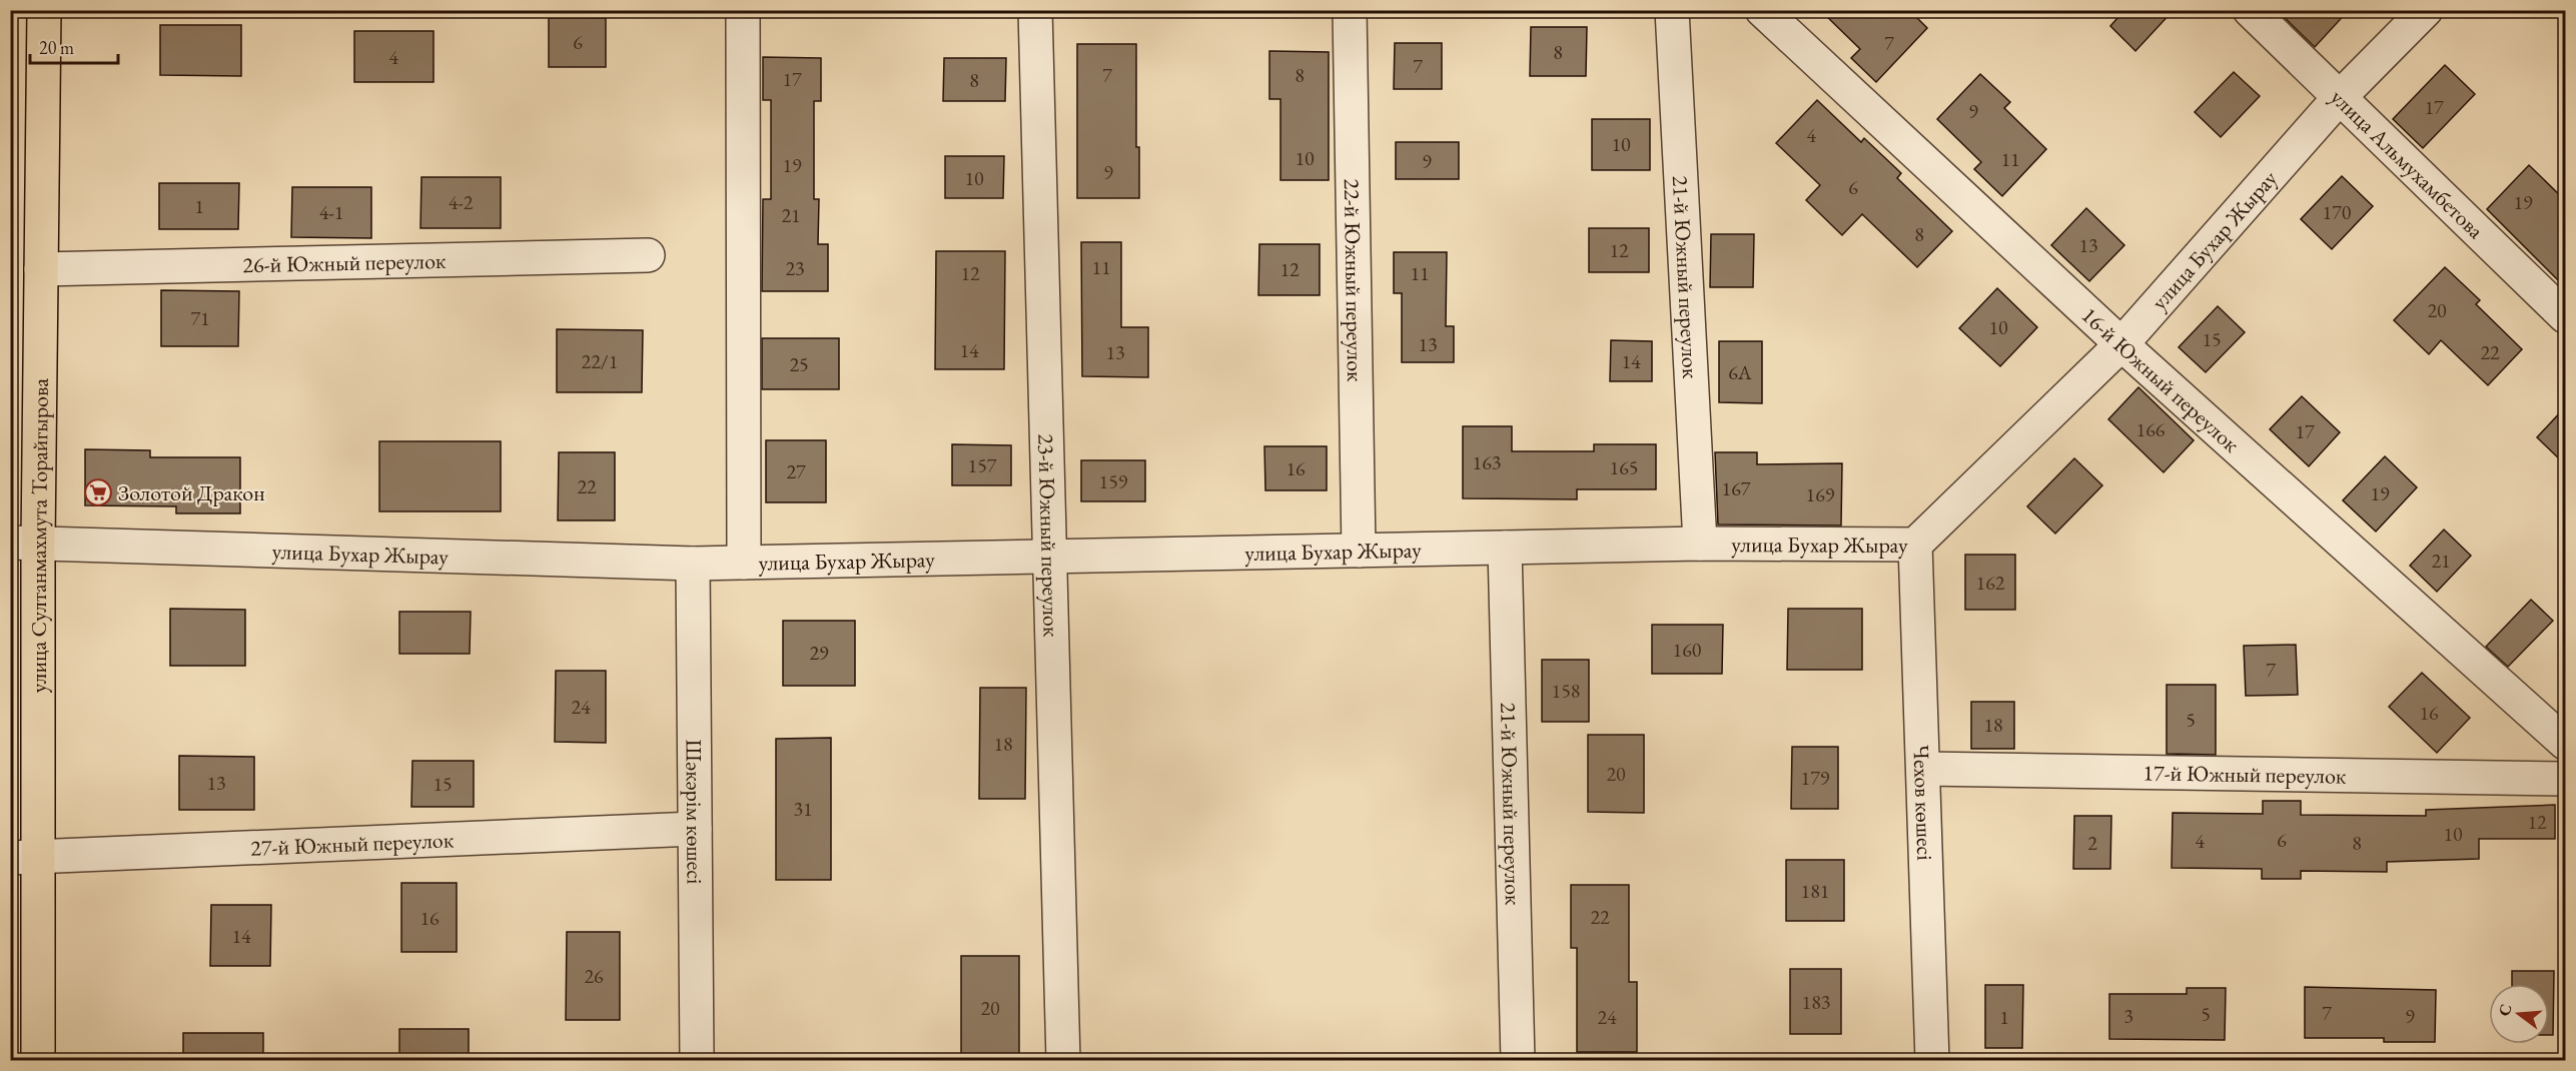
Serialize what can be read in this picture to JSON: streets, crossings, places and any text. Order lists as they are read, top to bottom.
{
  "streets": {
    "main road": ["улица Султанмахмута Торайгырова"],
    "street": [
      "улица Альмухамбетова",
      "улица Бухар Жырау",
      "26-й Южный переулок",
      "21-й Южный переулок",
      "22-й Южный переулок",
      "16-й Южный переулок",
      "23-й Южный переулок",
      "17-й Южный переулок",
      "Чехов көшесі",
      "Шәкәрім көшесі",
      "27-й Южный переулок"
    ]
  },
  "crossings": [
    ["улица Альмухамбетова", "улица Бухар Жырау"],
    ["улица Бухар Жырау", "21-й Южный переулок"],
    ["улица Бухар Жырау", "22-й Южный переулок"],
    ["улица Бухар Жырау", "16-й Южный переулок"],
    ["улица Бухар Жырау", "улица Султанмахмута Торайгырова"],
    ["улица Бухар Жырау", "23-й Южный переулок"],
    ["улица Бухар Жырау", "Чехов көшесі"],
    ["улица Бухар Жырау", "Шәкәрім көшесі"],
    ["26-й Южный переулок", "улица Султанмахмута Торайгырова"],
    ["улица Султанмахмута Торайгырова", "27-й Южный переулок"],
    ["17-й Южный переулок", "Чехов көшесі"],
    ["Шәкәрім көшесі", "27-й Южный переулок"]
  ],
  "places": {
    "supermarket": ["Золотой Дракон"]
  },
  "house_numbers": [
    "6",
    "7",
    "8",
    "4",
    "7",
    "7",
    "8",
    "17",
    "8",
    "17",
    "9",
    "4",
    "10",
    "10",
    "11",
    "9",
    "19",
    "9",
    "10",
    "6",
    "4-2",
    "19",
    "1",
    "4-1",
    "170",
    "21",
    "8",
    "13",
    "12",
    "11",
    "23",
    "12",
    "12",
    "11",
    "20",
    "71",
    "10",
    "15",
    "13",
    "14",
    "13",
    "22",
    "22/1",
    "14",
    "25",
    "6А",
    "166",
    "17",
    "163",
    "157",
    "165",
    "16",
    "27",
    "159",
    "22",
    "167",
    "19",
    "169",
    "21",
    "162",
    "160",
    "29",
    "7",
    "158",
    "24",
    "16",
    "5",
    "18",
    "18",
    "20",
    "179",
    "13",
    "15",
    "31",
    "12",
    "10",
    "6",
    "4",
    "2",
    "8",
    "181",
    "22",
    "16",
    "14",
    "26",
    "183",
    "20",
    "7",
    "5",
    "3",
    "9",
    "24",
    "1"
  ],
  "scale_bar": "20 m",
  "north": "left"
}
